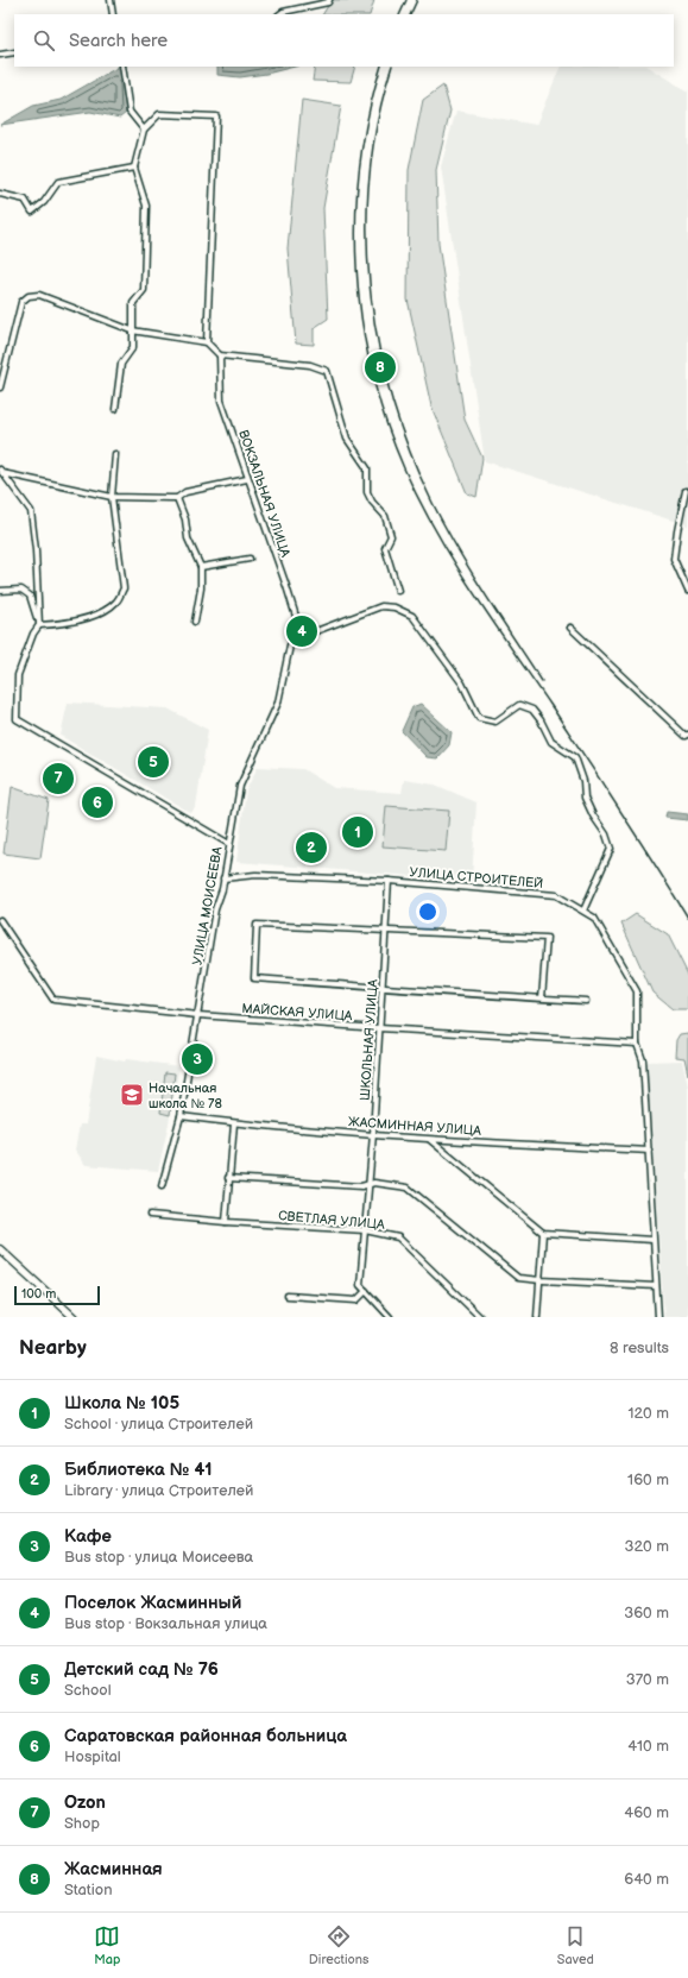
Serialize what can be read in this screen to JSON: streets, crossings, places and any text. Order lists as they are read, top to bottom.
{
  "streets": {
    "street": [
      "ВОКЗАЛЬНАЯ УЛИЦА",
      "УЛИЦА СТРОИТЕЛЕЙ",
      "УЛИЦА МОИСЕЕВА",
      "МАЙСКАЯ УЛИЦА",
      "ШКОЛЬНАЯ УЛИЦА",
      "ЖАСМИННАЯ УЛИЦА",
      "СВЕТЛАЯ УЛИЦА"
    ]
  },
  "crossings": [
    ["ВОКЗАЛЬНАЯ УЛИЦА", "УЛИЦА МОИСЕЕВА"],
    ["УЛИЦА СТРОИТЕЛЕЙ", "УЛИЦА МОИСЕЕВА"],
    ["УЛИЦА СТРОИТЕЛЕЙ", "МАЙСКАЯ УЛИЦА"],
    ["УЛИЦА СТРОИТЕЛЕЙ", "ШКОЛЬНАЯ УЛИЦА"],
    ["УЛИЦА СТРОИТЕЛЕЙ", "ЖАСМИННАЯ УЛИЦА"],
    ["УЛИЦА МОИСЕЕВА", "МАЙСКАЯ УЛИЦА"],
    ["УЛИЦА МОИСЕЕВА", "ЖАСМИННАЯ УЛИЦА"],
    ["МАЙСКАЯ УЛИЦА", "ШКОЛЬНАЯ УЛИЦА"],
    ["ШКОЛЬНАЯ УЛИЦА", "ЖАСМИННАЯ УЛИЦА"],
    ["ШКОЛЬНАЯ УЛИЦА", "СВЕТЛАЯ УЛИЦА"]
  ],
  "places": {
    "school or university": ["Начальная школа № 78"]
  },
  "scale_bar": "100 m",
  "page": {
    "search": "Search here",
    "pins": [
      "8",
      "4",
      "5",
      "7",
      "6",
      "1",
      "2",
      "3"
    ],
    "scale": "100 m",
    "heading": ["Nearby", "8 results"],
    "list": [
      {
        "mark": "1",
        "name": "Школа № 105",
        "note": "School · улица Строителей",
        "value": "120 m"
      },
      {
        "mark": "2",
        "name": "Библиотека № 41",
        "note": "Library · улица Строителей",
        "value": "160 m"
      },
      {
        "mark": "3",
        "name": "Кафе",
        "note": "Bus stop · улица Моисеева",
        "value": "320 m"
      },
      {
        "mark": "4",
        "name": "Поселок Жасминный",
        "note": "Bus stop · Вокзальная улица",
        "value": "360 m"
      },
      {
        "mark": "5",
        "name": "Детский сад № 76",
        "note": "School",
        "value": "370 m"
      },
      {
        "mark": "6",
        "name": "Саратовская районная больница",
        "note": "Hospital",
        "value": "410 m"
      },
      {
        "mark": "7",
        "name": "Ozon",
        "note": "Shop",
        "value": "460 m"
      },
      {
        "mark": "8",
        "name": "Жасминная",
        "note": "Station",
        "value": "640 m"
      }
    ],
    "nav": ["Map", "Directions", "Saved"]
  }
}
